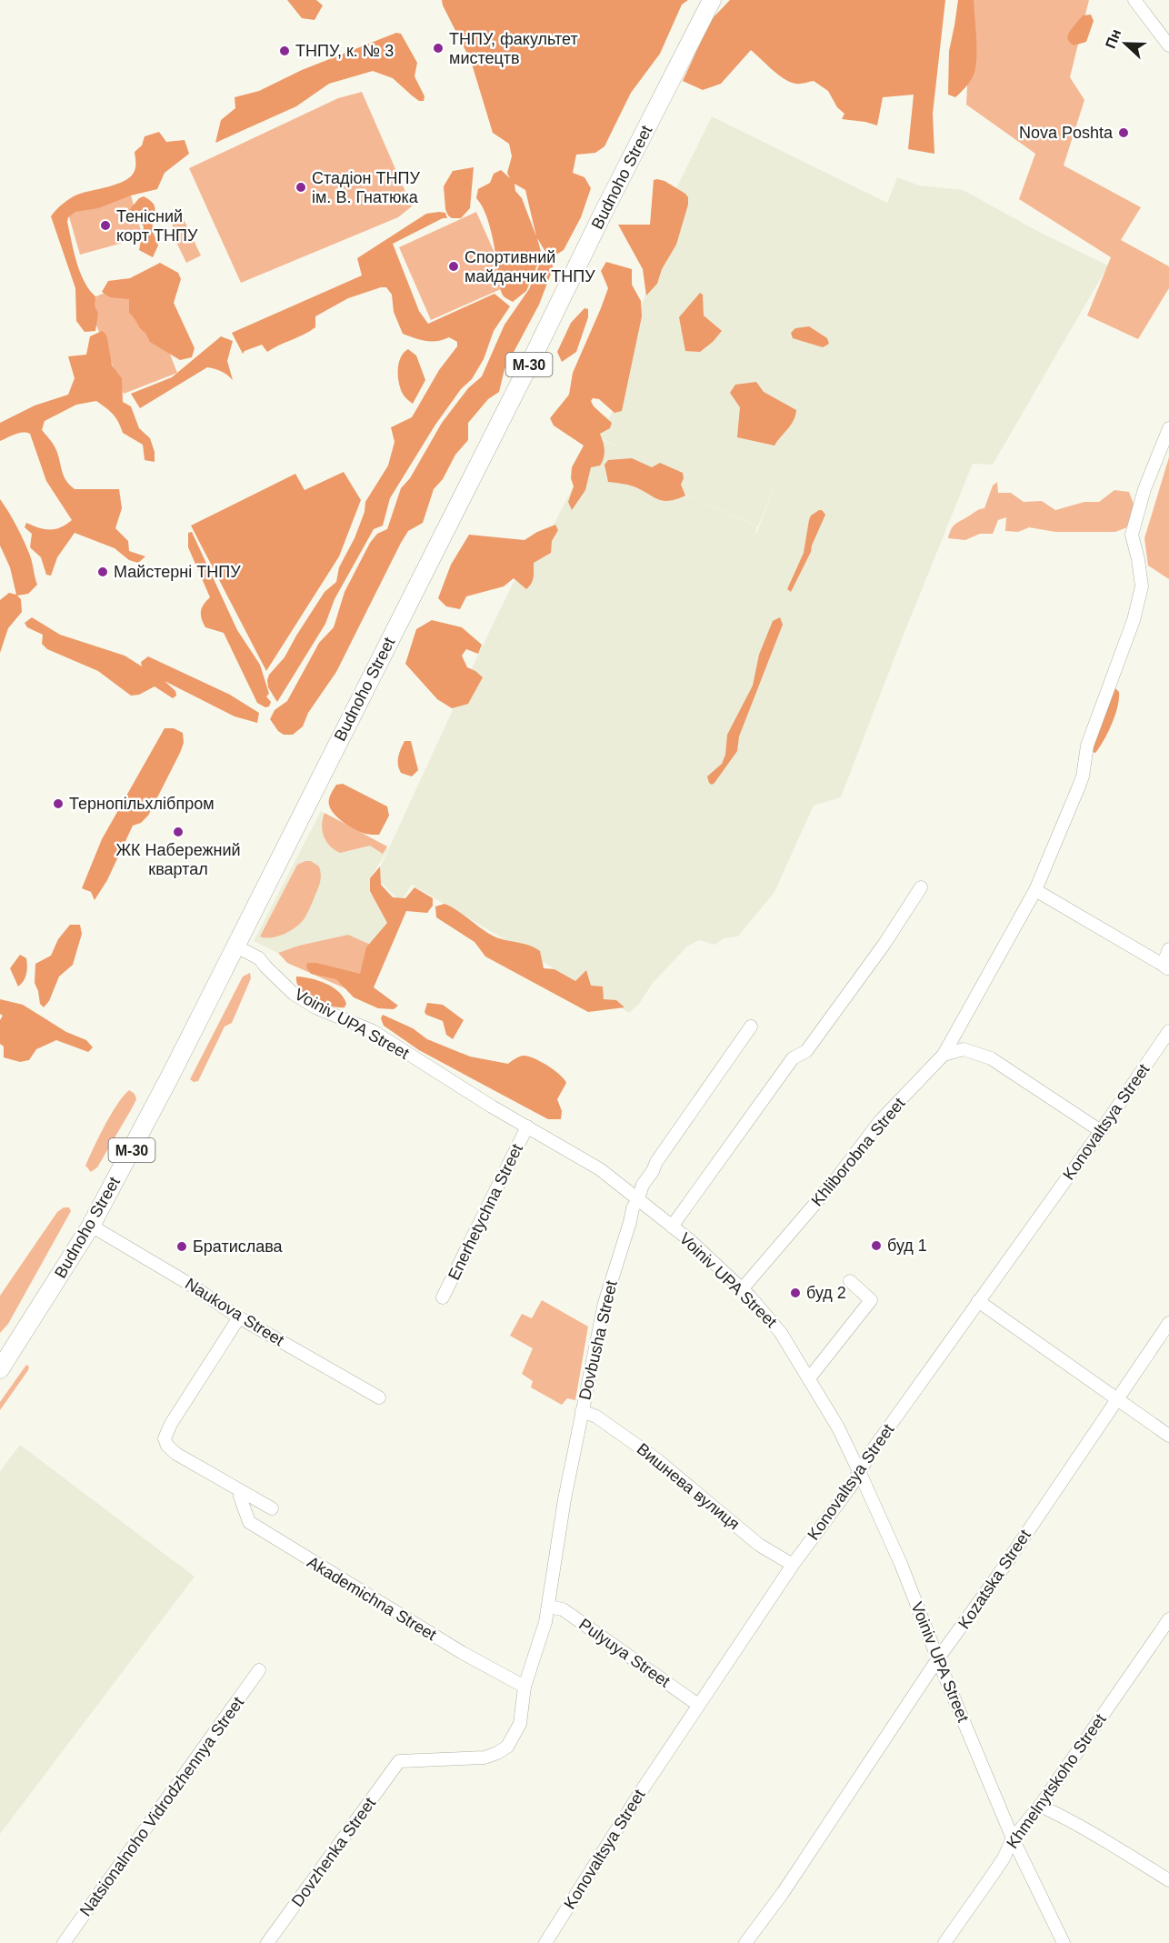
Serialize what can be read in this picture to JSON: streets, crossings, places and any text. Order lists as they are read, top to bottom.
{
  "streets": {
    "highway": ["Budnoho Street", "М-30"],
    "street": [
      "Voiniv UPA Street",
      "Konovaltsya Street",
      "Khliborobna Street",
      "Enerhetychna Street",
      "Naukova Street",
      "Dovbusha Street",
      "Вишнева вулиця",
      "Kozatska Street",
      "Akademichna Street",
      "Pulyuya Street",
      "Khmelnytskoho Street",
      "Natsionalnoho Vidrodzhennya Street",
      "Dovzhenka Street"
    ]
  },
  "crossings": [
    ["Budnoho Street", "Voiniv UPA Street"],
    ["Budnoho Street", "Naukova Street"],
    ["Voiniv UPA Street", "Konovaltsya Street"],
    ["Voiniv UPA Street", "Khliborobna Street"],
    ["Voiniv UPA Street", "Enerhetychna Street"],
    ["Voiniv UPA Street", "Dovbusha Street"],
    ["Voiniv UPA Street", "Kozatska Street"],
    ["Voiniv UPA Street", "Khmelnytskoho Street"],
    ["Konovaltsya Street", "Вишнева вулиця"],
    ["Konovaltsya Street", "Pulyuya Street"],
    ["Dovbusha Street", "Вишнева вулиця"],
    ["Dovbusha Street", "Akademichna Street"],
    ["Dovbusha Street", "Pulyuya Street"],
    ["Dovbusha Street", "Dovzhenka Street"]
  ],
  "places": [
    "ТНПУ, факультет мистецтв",
    "ТНПУ, к. № 3",
    "Nova Poshta",
    "Стадіон ТНПУ ім. В. Гнатюка",
    "Тенісний корт ТНПУ",
    "Спортивний майданчик ТНПУ",
    "Майстерні ТНПУ",
    "Тернопільхлібпром",
    "ЖК Набережний квартал",
    "буд 1",
    "Братислава",
    "буд 2"
  ],
  "north": "left"
}
